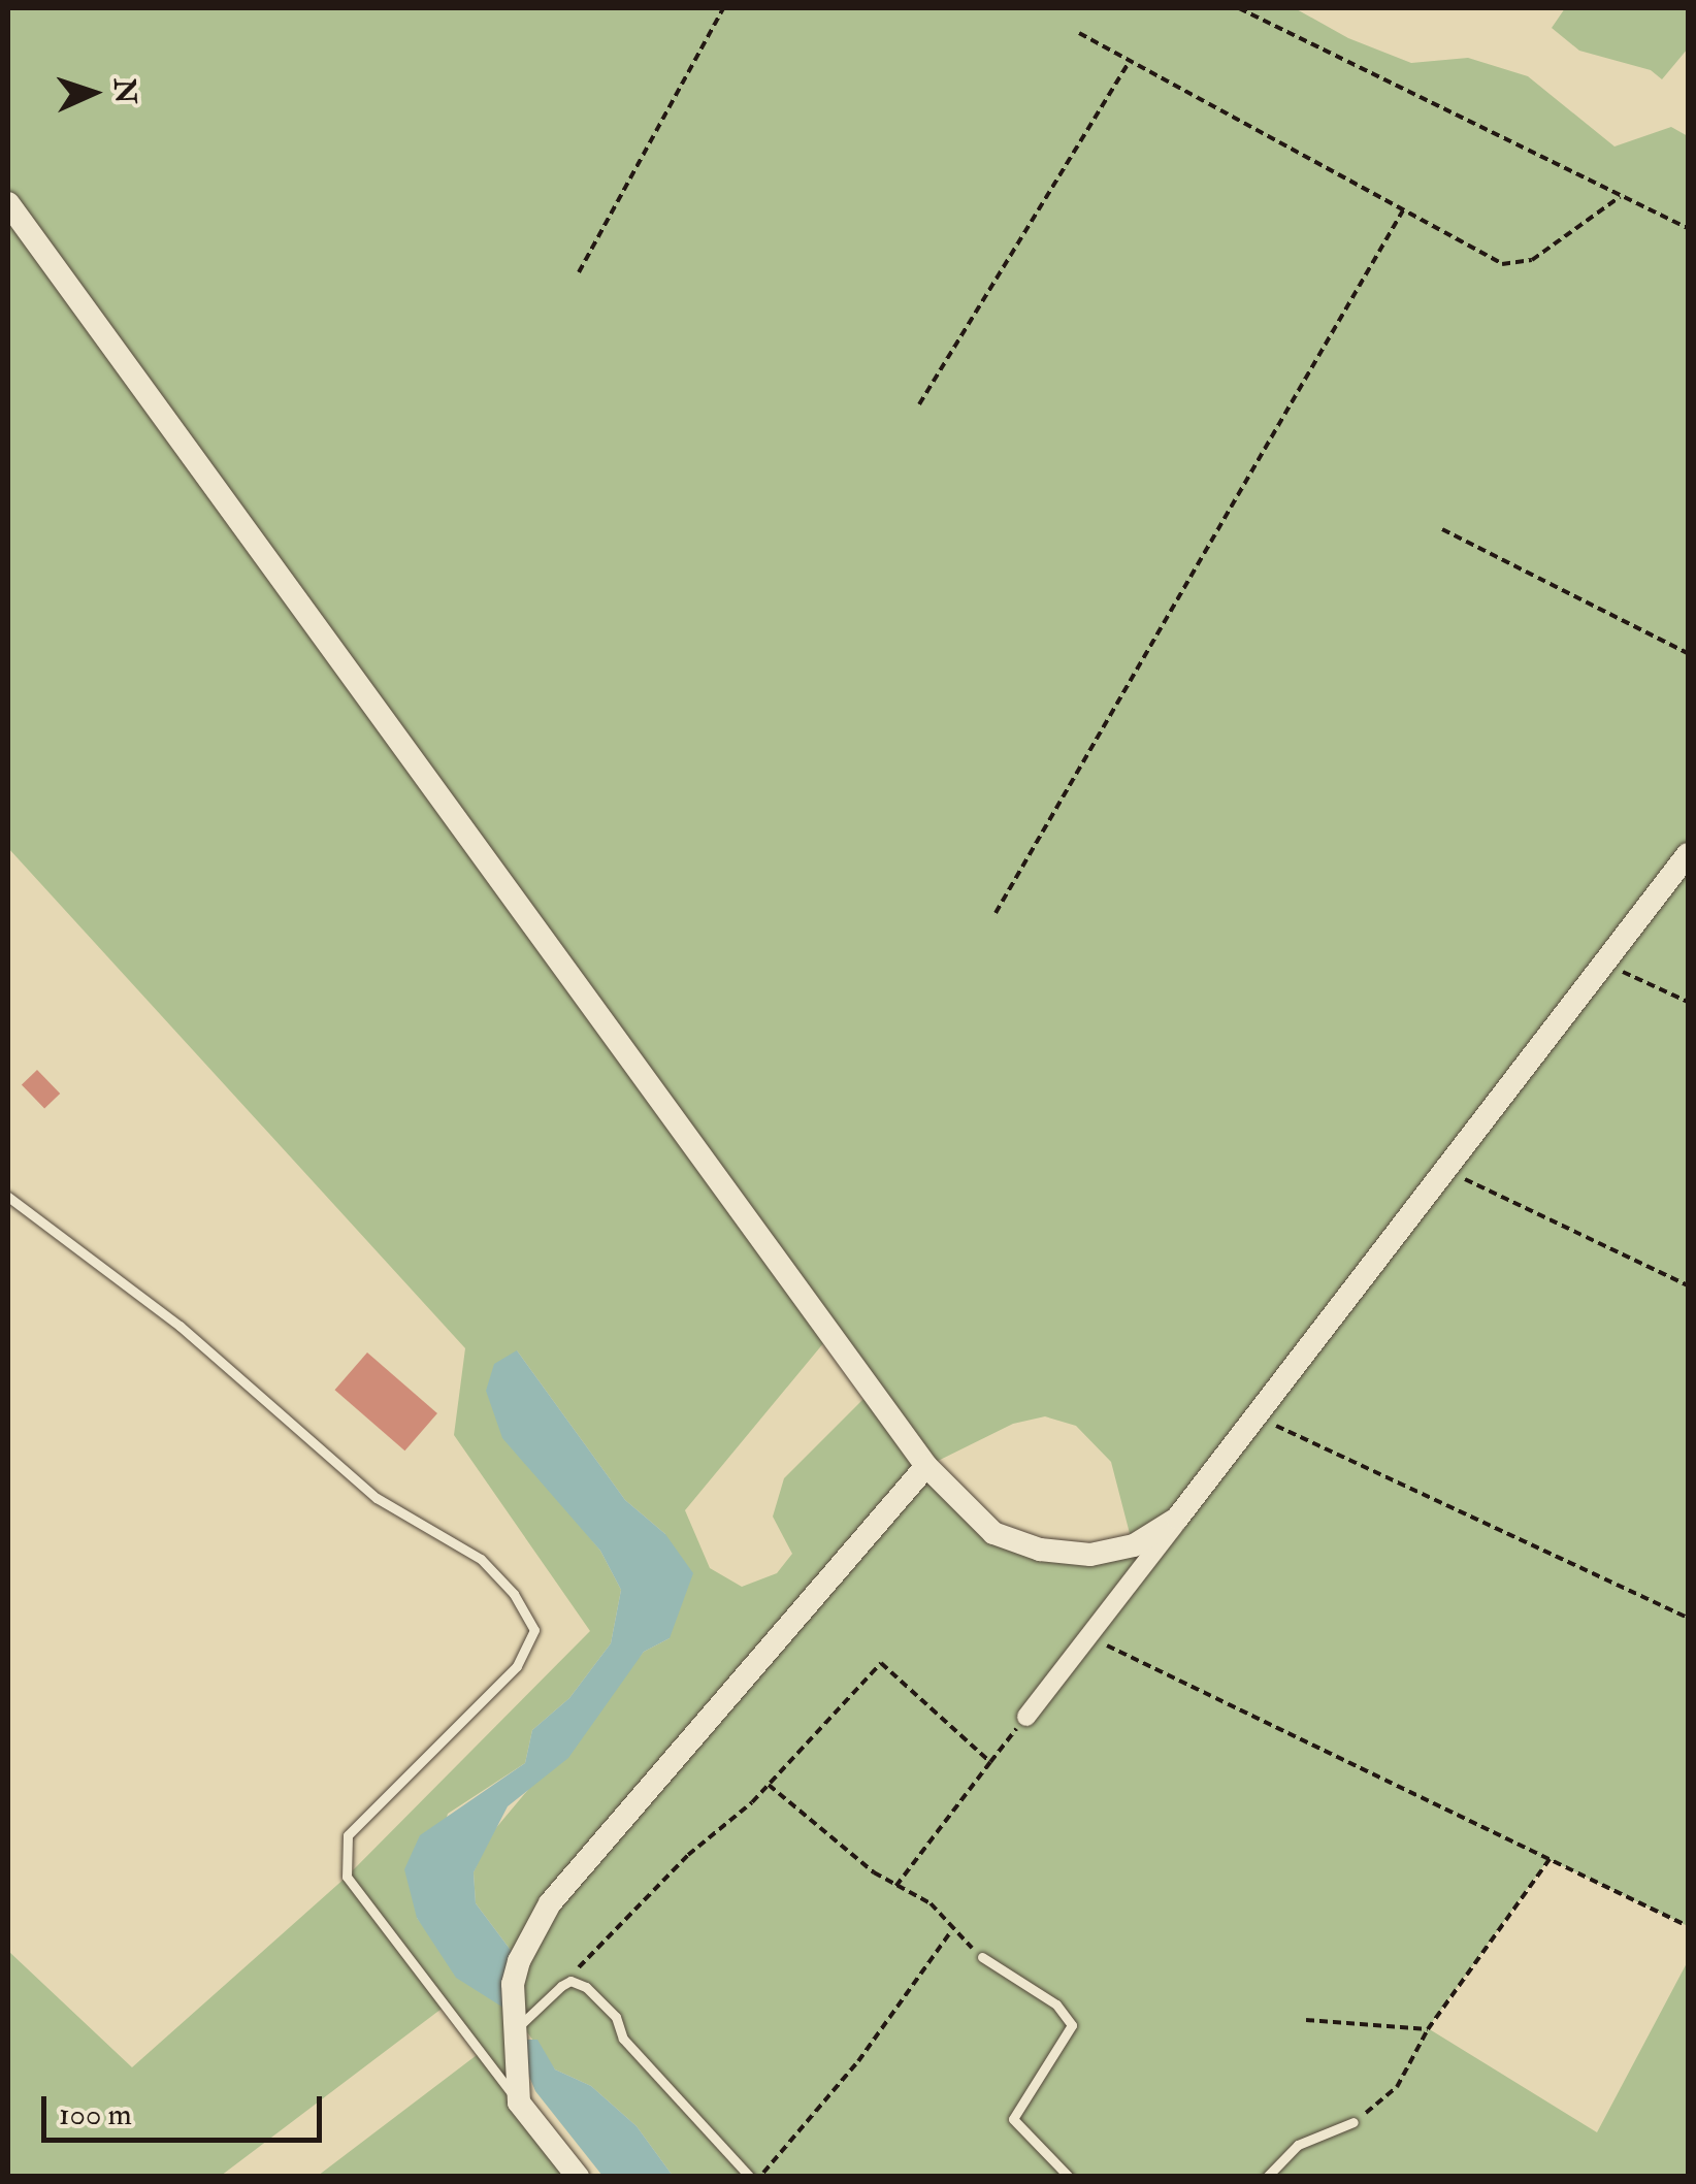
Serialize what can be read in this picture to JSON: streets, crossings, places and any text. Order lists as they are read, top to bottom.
{
  "scale_bar": "100 m",
  "north": "right"
}
